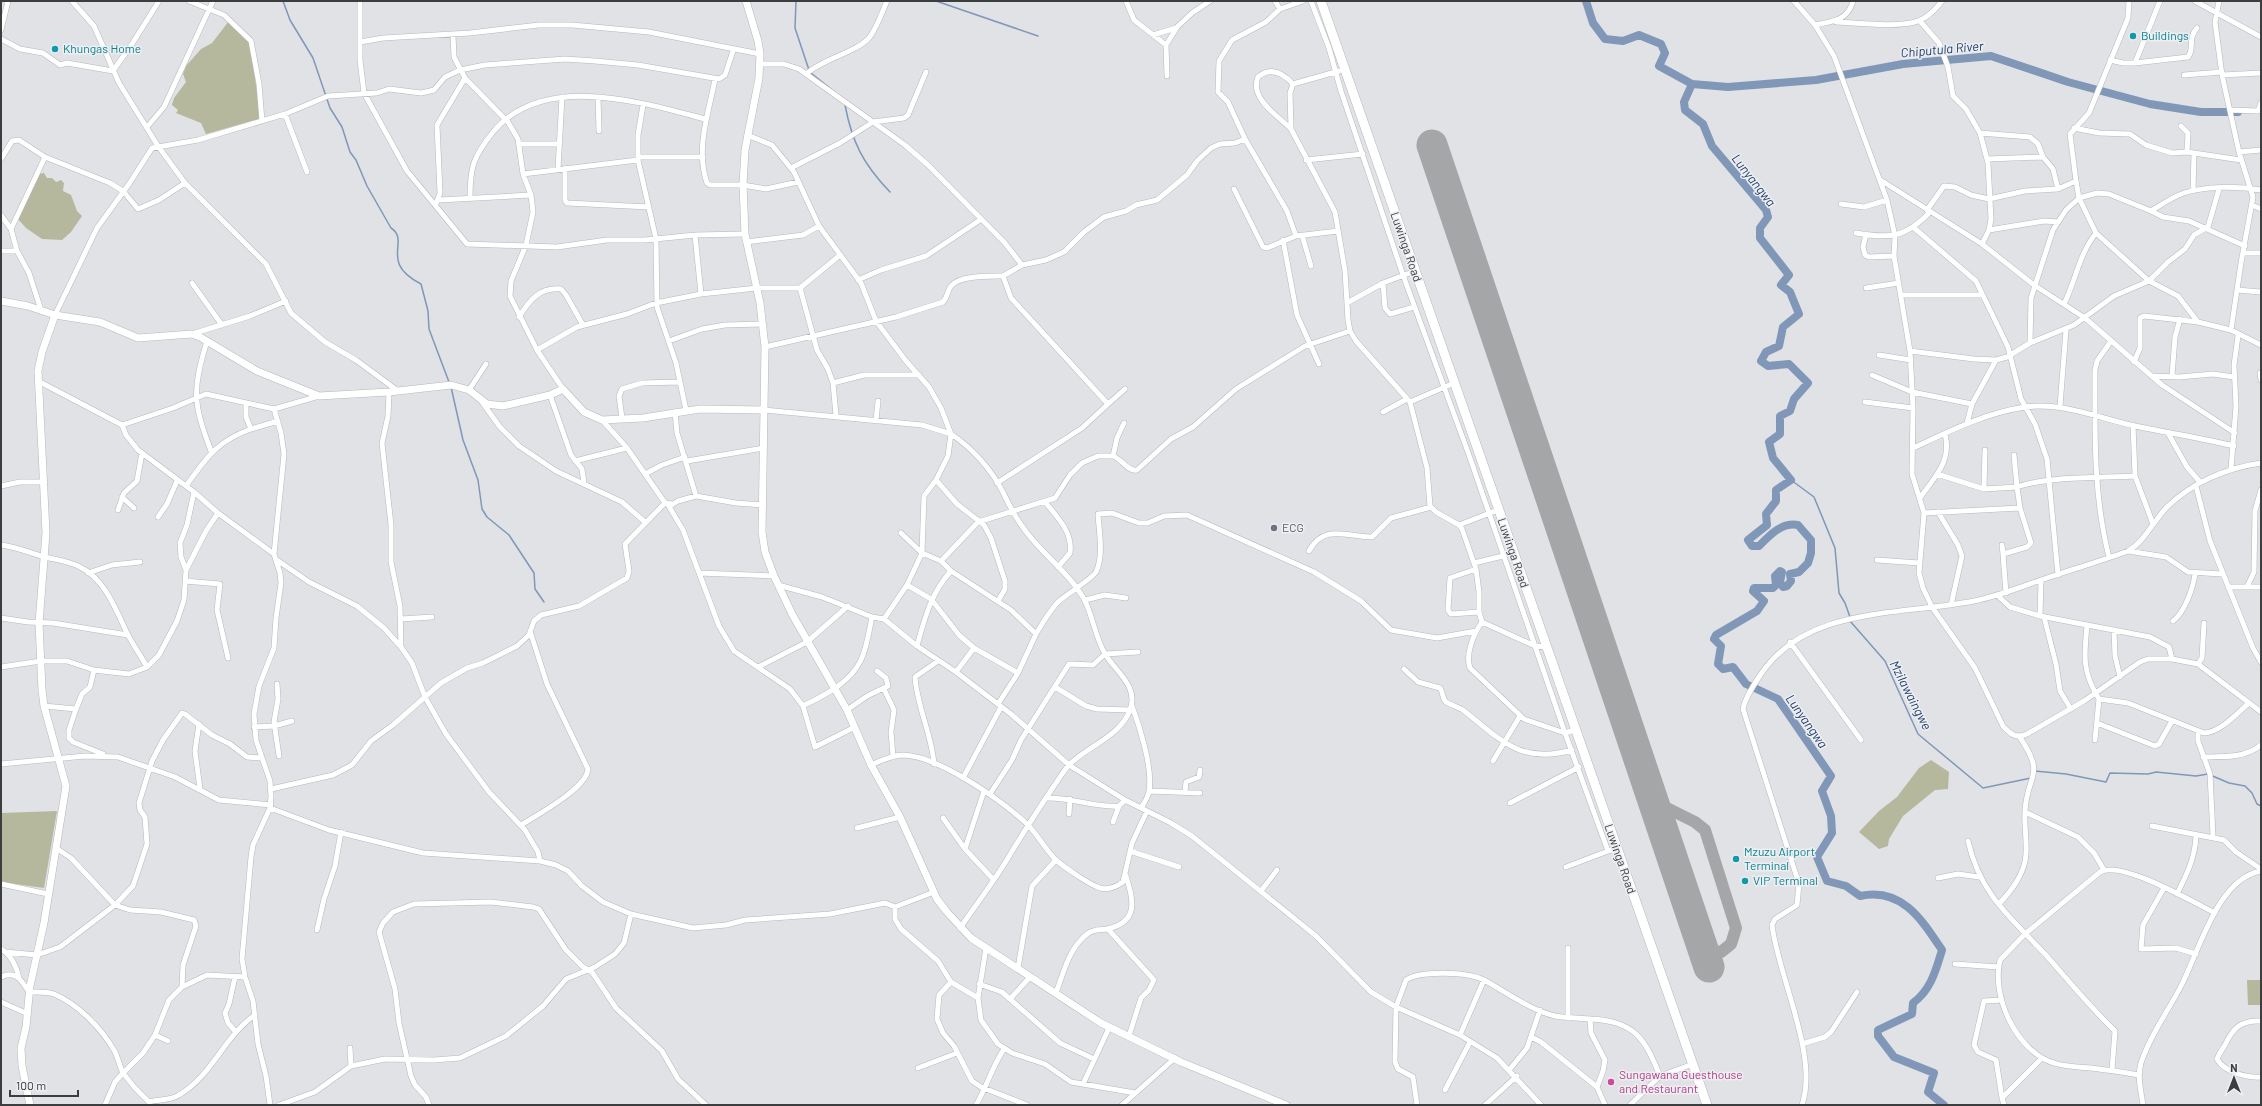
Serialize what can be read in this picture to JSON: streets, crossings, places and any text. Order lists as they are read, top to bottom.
{
  "streets": {
    "highway": ["Luwinga Road"]
  },
  "water": ["Chiputula River", "Lunyangwa", "Mzilawaingwe"],
  "places": [
    "Buildings",
    "Khungas Home",
    "ECG",
    "Mzuzu Airport Terminal",
    "VIP Terminal",
    "Sungawana Guesthouse and Restaurant"
  ],
  "scale_bar": "100 m",
  "north": "top"
}
